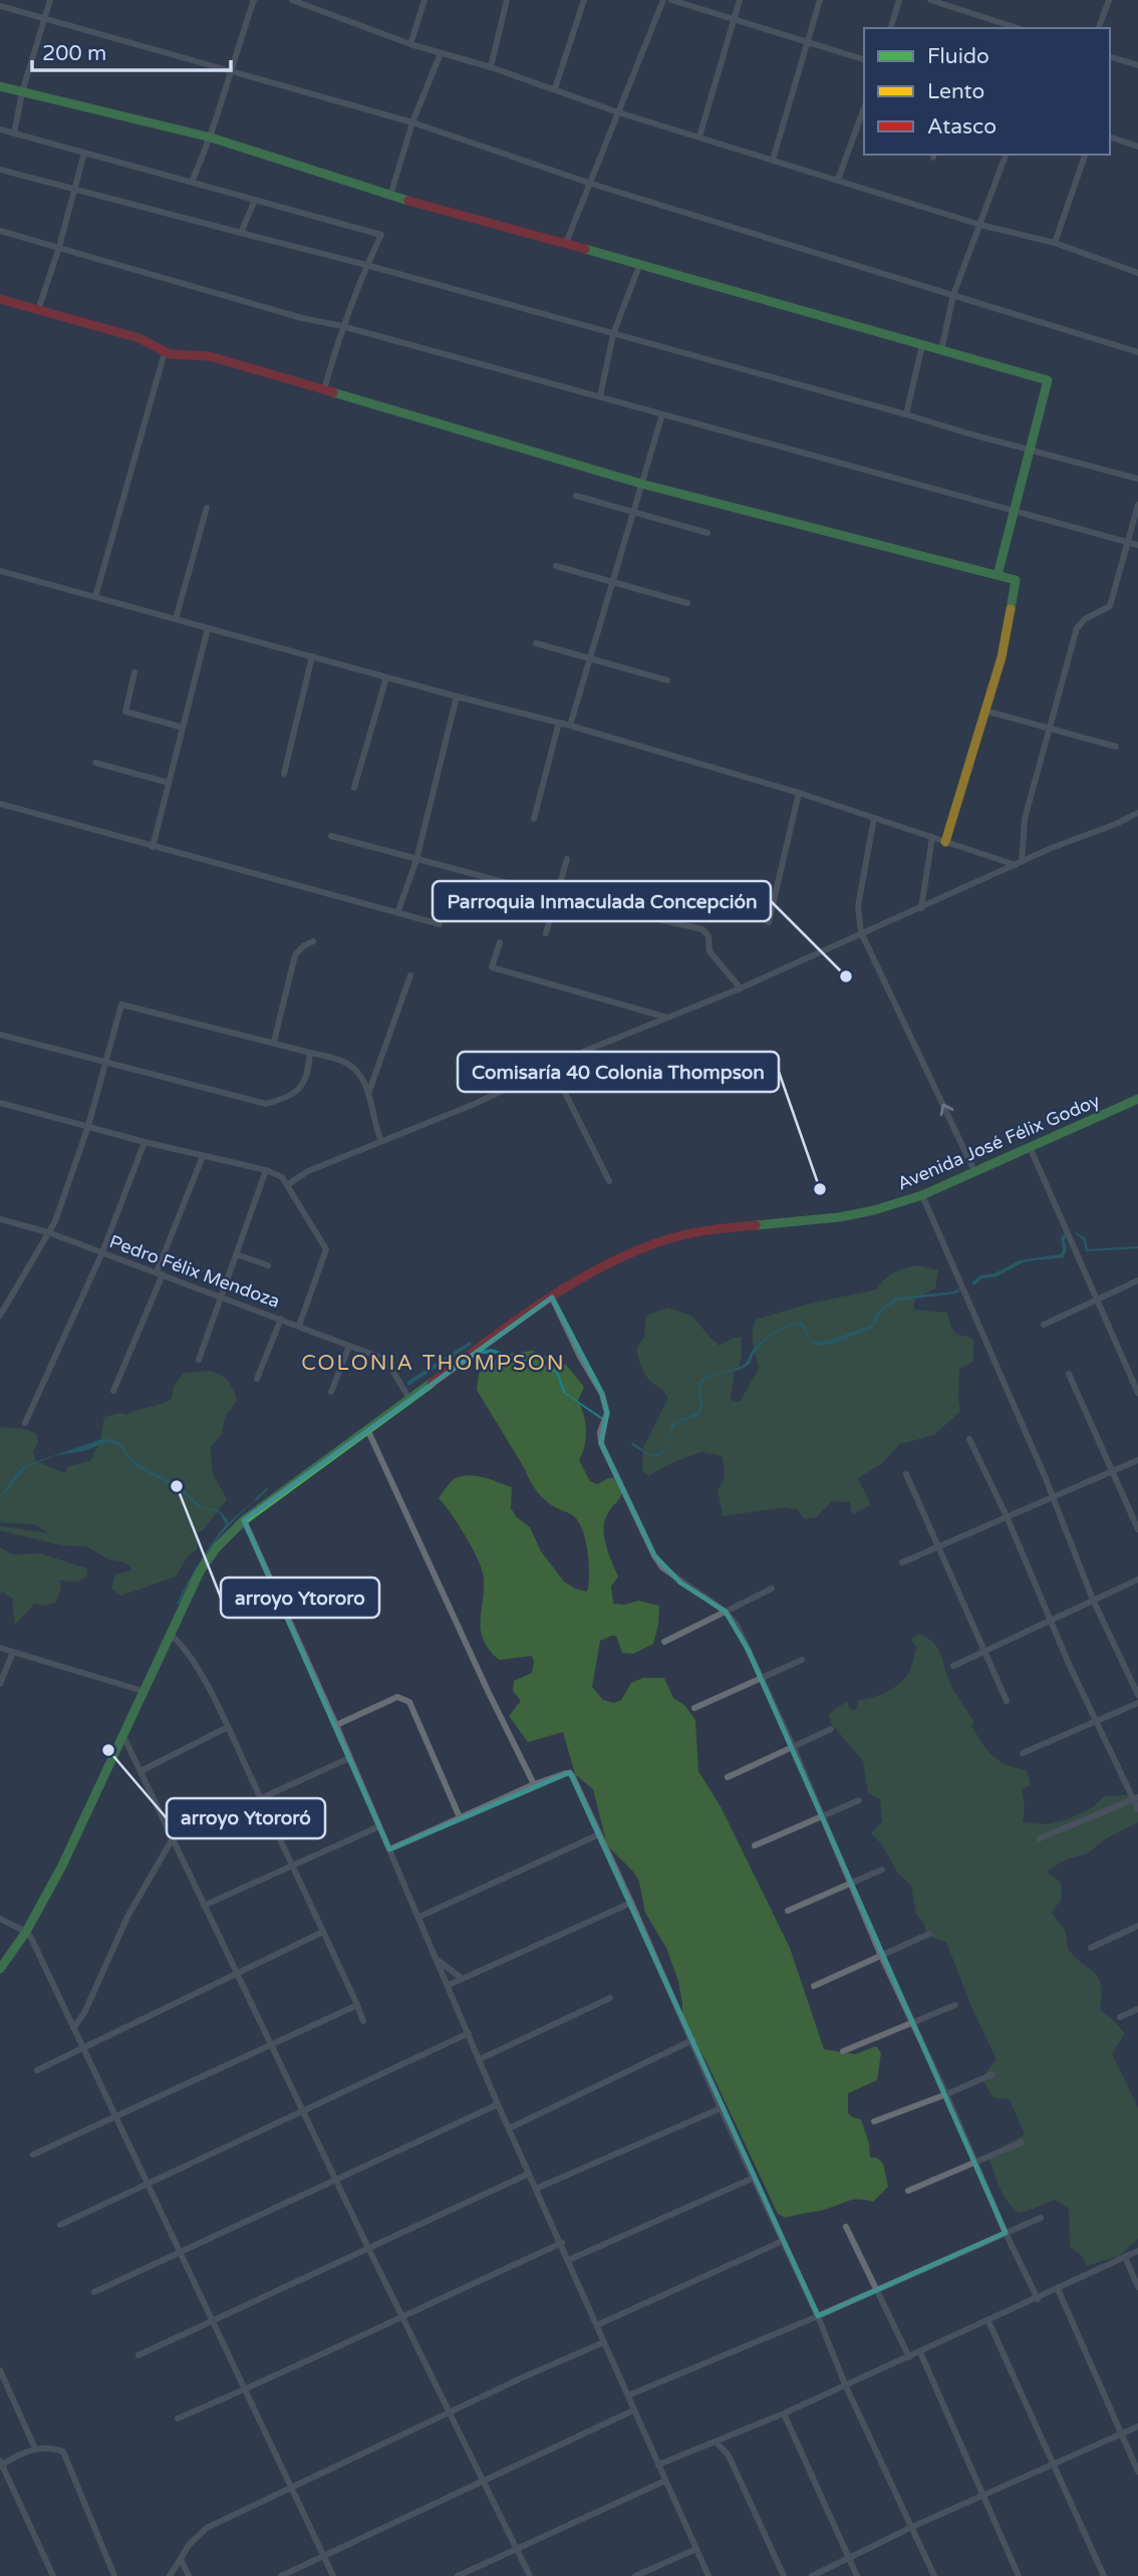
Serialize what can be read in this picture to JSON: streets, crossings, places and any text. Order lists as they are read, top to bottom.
{
  "streets": {
    "street": ["Avenida José Félix Godoy", "Pedro Félix Mendoza"]
  },
  "crossings": [
    ["Avenida José Félix Godoy", "Pedro Félix Mendoza"]
  ],
  "districts": ["COLONIA THOMPSON"],
  "places": [
    "Parroquia Inmaculada Concepción",
    "Comisaría 40 Colonia Thompson",
    "arroyo Ytororo",
    "arroyo Ytororó"
  ],
  "legend": ["Fluido", "Lento", "Atasco"],
  "scale_bar": "200 m"
}
